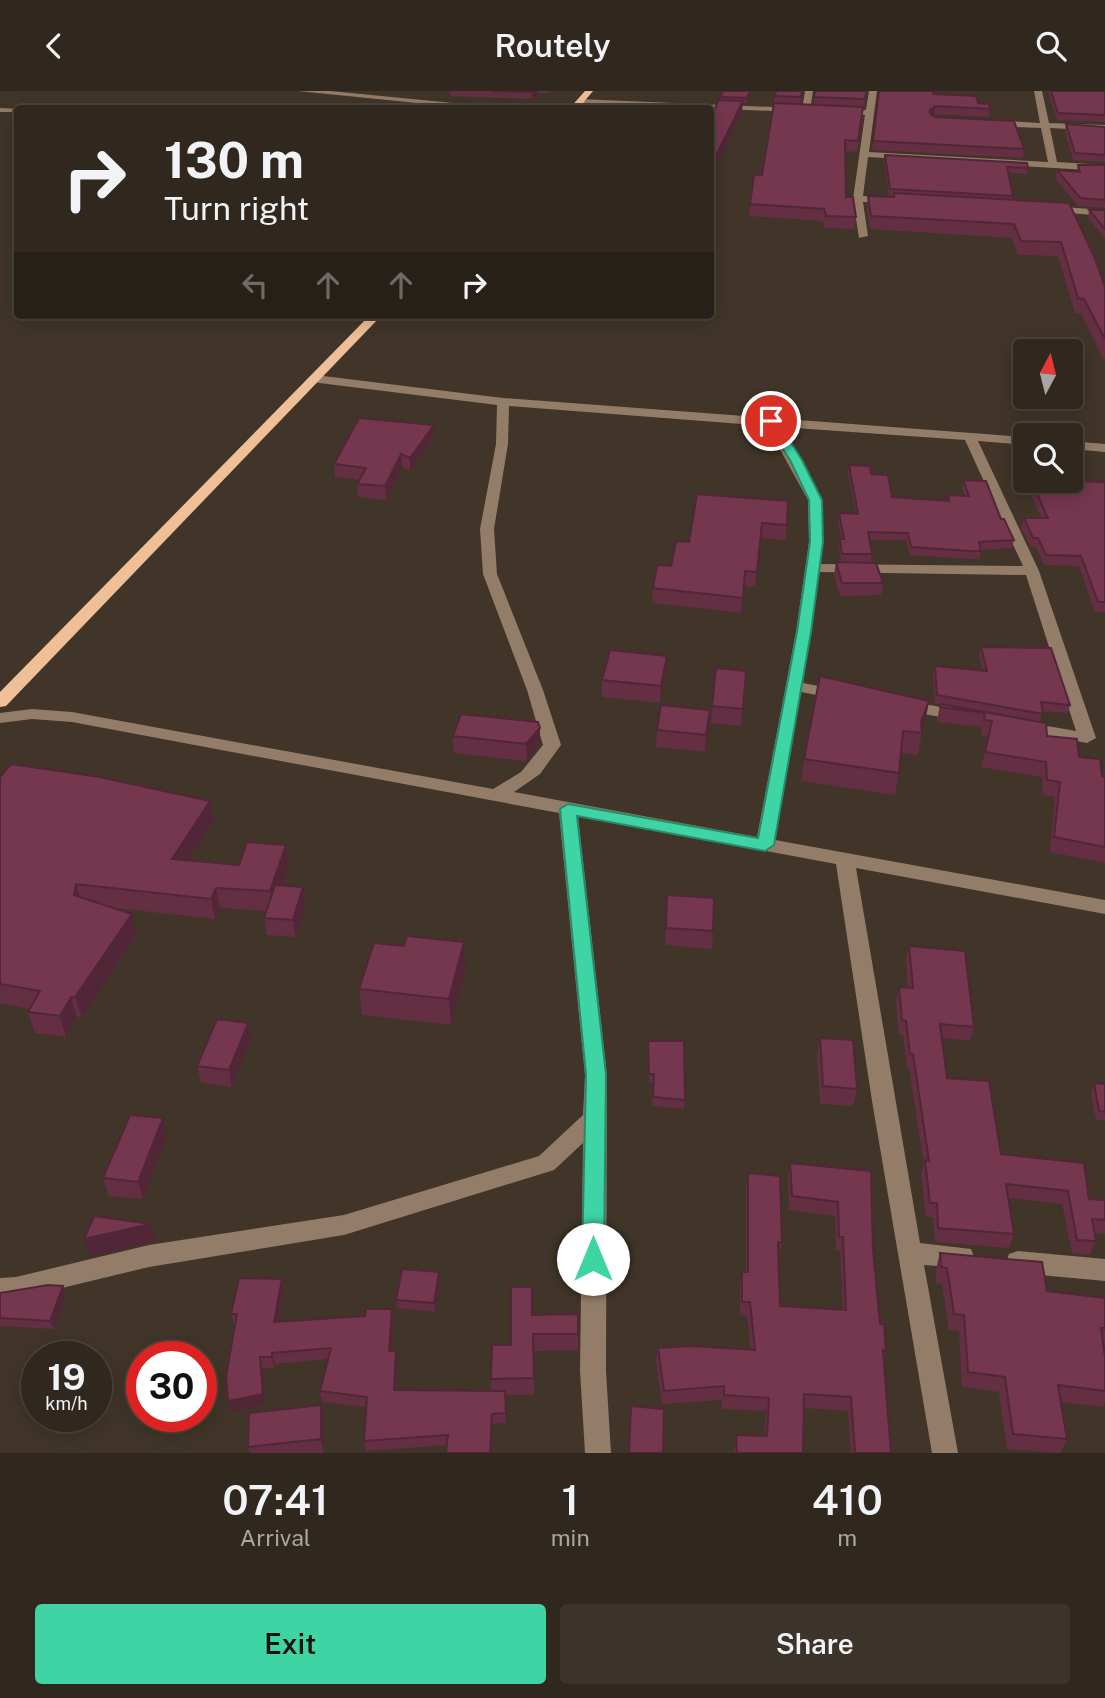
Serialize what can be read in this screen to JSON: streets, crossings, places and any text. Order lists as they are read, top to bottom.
{
  "north": "top",
  "page": {
    "header": "Routely",
    "turn": ["130 m", "Turn right"],
    "speed": "19 km/h",
    "limit": "30",
    "eta": [
      "07:41",
      "Arrival",
      "1",
      "min",
      "410",
      "m"
    ],
    "buttons": ["Exit", "Share"]
  }
}
